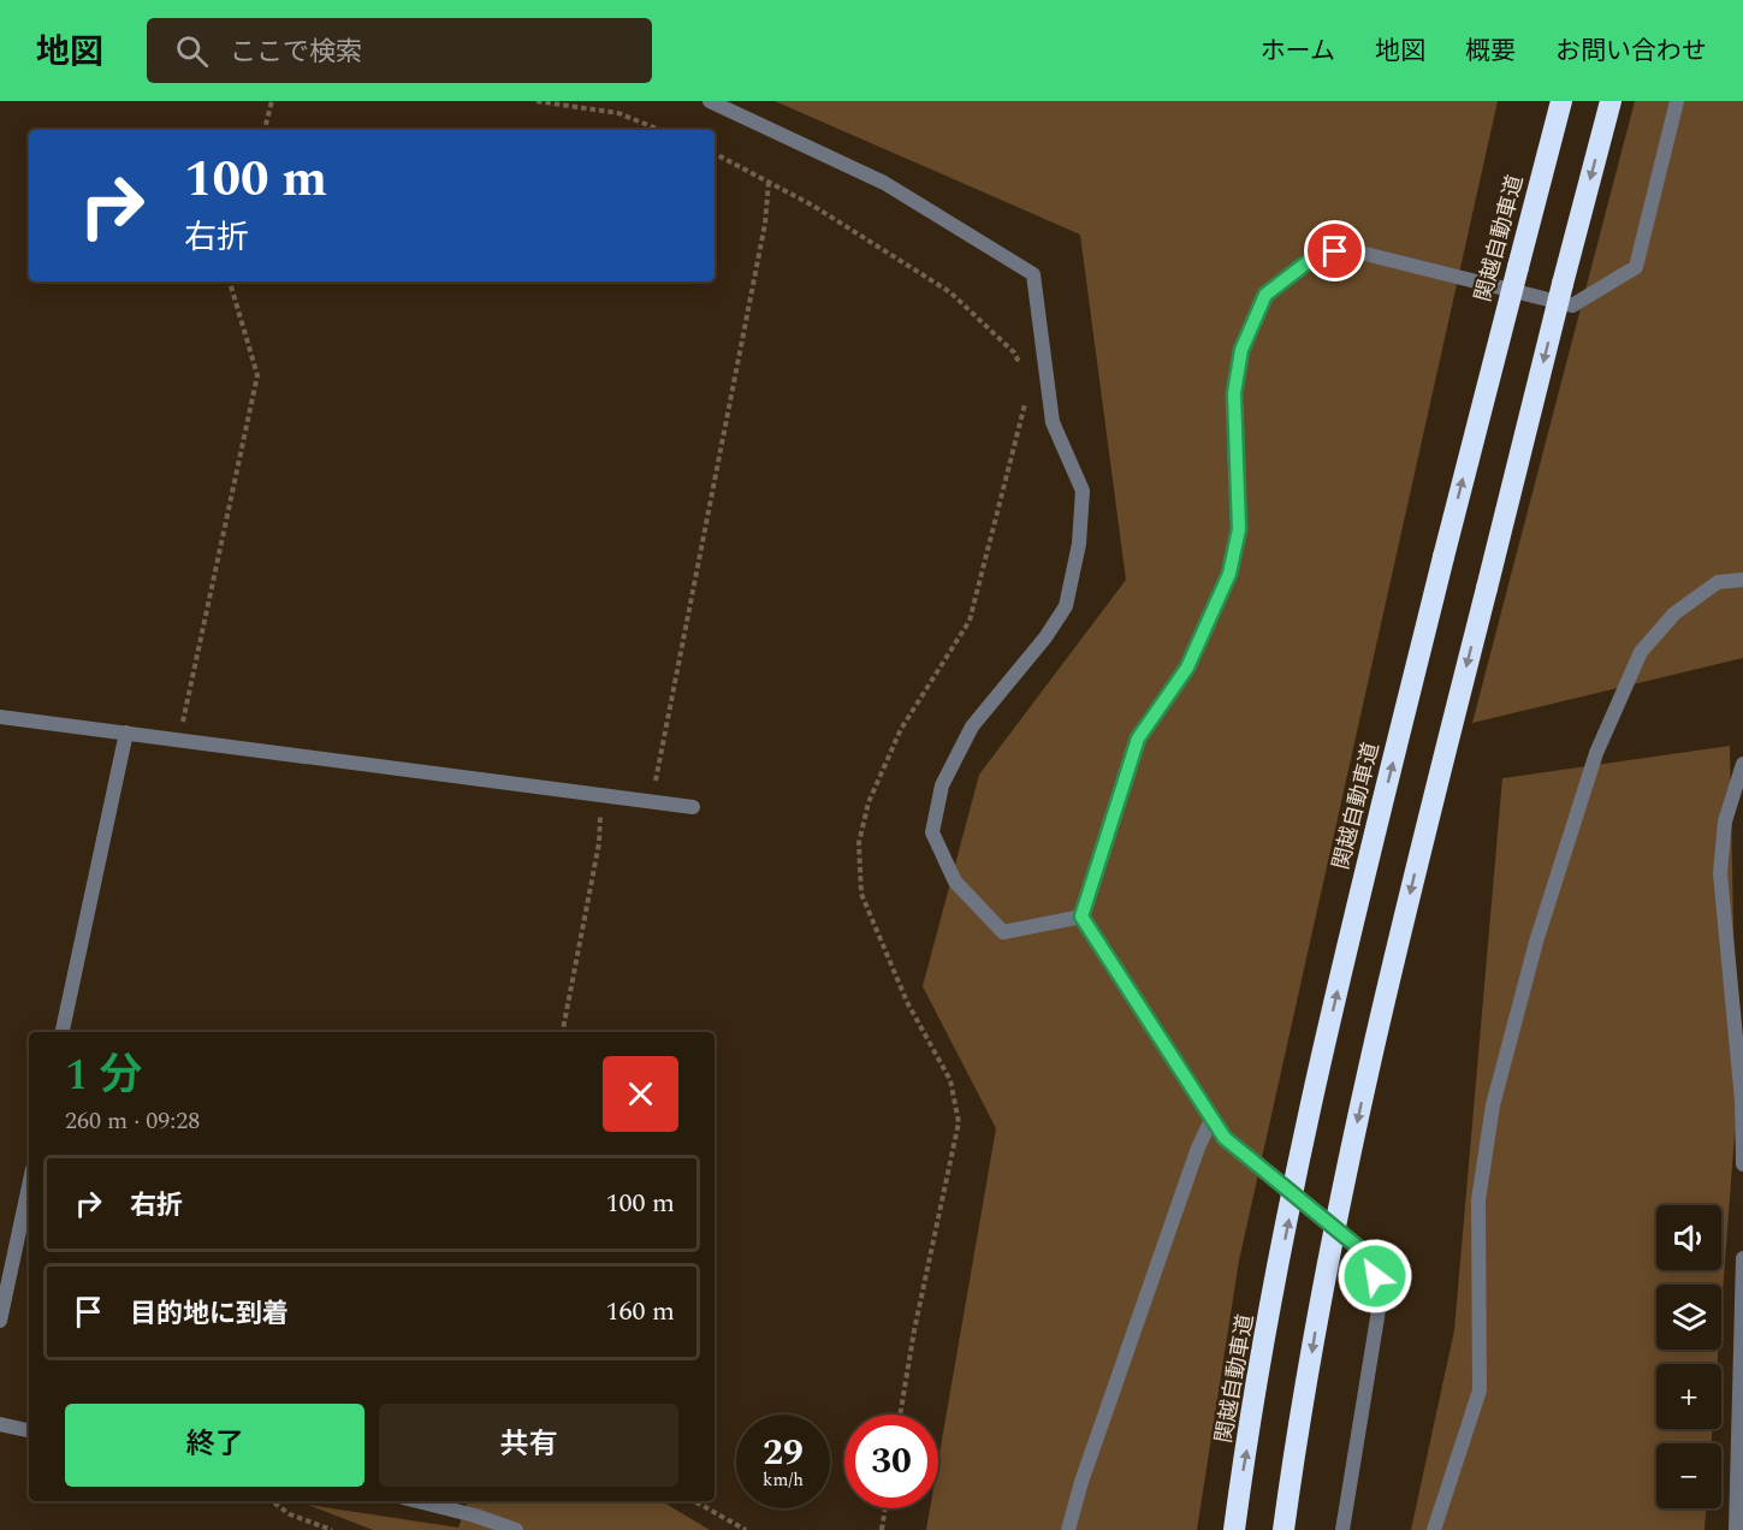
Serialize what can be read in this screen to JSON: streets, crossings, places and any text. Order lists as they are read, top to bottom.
{
  "streets": {
    "highway": ["関越自動車道"]
  },
  "page": {
    "header": "地図",
    "search": "ここで検索",
    "nav": [
      "ホーム",
      "地図",
      "概要",
      "お問い合わせ"
    ],
    "turn": ["100 m", "右折"],
    "heading": ["1 分", "260 m · 09:28"],
    "list": [
      {
        "name": "右折",
        "value": "100 m"
      },
      {
        "name": "目的地に到着",
        "value": "160 m"
      }
    ],
    "map_buttons": ["+", "−"],
    "buttons": ["終了", "共有"],
    "speed": "29 km/h",
    "limit": "30"
  }
}
